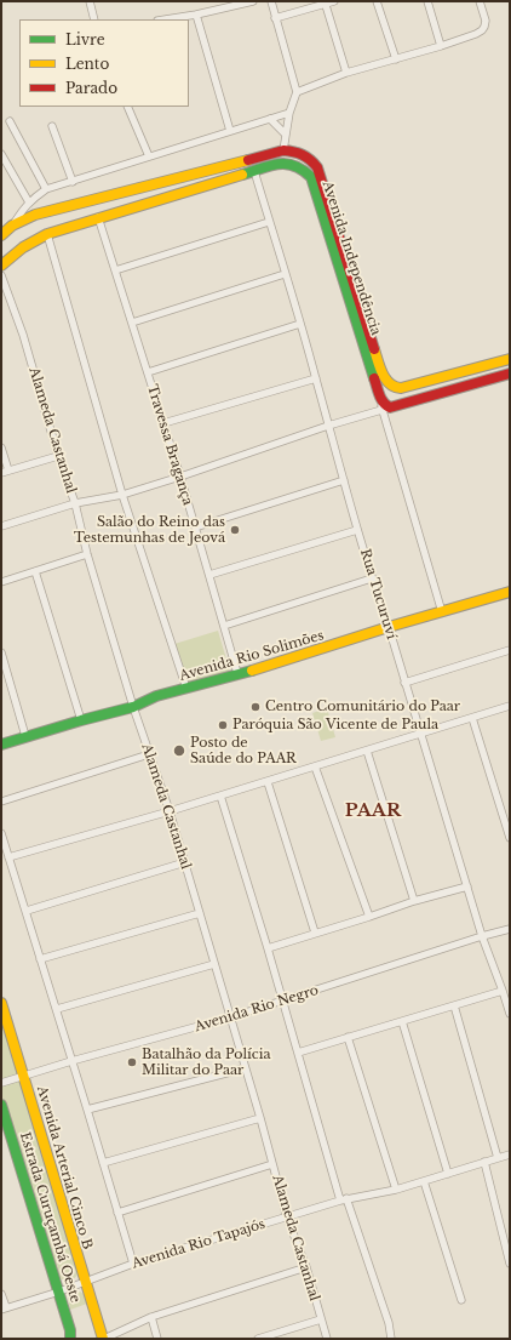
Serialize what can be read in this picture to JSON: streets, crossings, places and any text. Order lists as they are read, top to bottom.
{
  "streets": {
    "main road": [
      "Avenida Independência",
      "Avenida Rio Solimões",
      "Avenida Arterial Cinco B",
      "Estrada Curuçambá Oeste"
    ],
    "street": [
      "Alameda Castanhal",
      "Travessa Bragança",
      "Rua Tucuruví",
      "Avenida Rio Negro",
      "Avenida Rio Tapajós"
    ]
  },
  "crossings": [
    ["Avenida Independência", "Travessa Bragança"],
    ["Avenida Independência", "Rua Tucuruví"],
    ["Alameda Castanhal", "Avenida Rio Solimões"],
    ["Alameda Castanhal", "Avenida Rio Negro"],
    ["Alameda Castanhal", "Avenida Rio Tapajós"],
    ["Travessa Bragança", "Avenida Rio Solimões"],
    ["Rua Tucuruví", "Avenida Rio Solimões"],
    ["Rua Tucuruví", "Avenida Rio Negro"],
    ["Avenida Rio Negro", "Avenida Arterial Cinco B"],
    ["Avenida Arterial Cinco B", "Avenida Rio Tapajós"],
    ["Estrada Curuçambá Oeste", "Avenida Rio Tapajós"]
  ],
  "districts": ["PAAR"],
  "places": [
    "Salão do Reino das Testemunhas de Jeová",
    "Centro Comunitário do Paar",
    "Paróquia São Vicente de Paula",
    "Posto de Saúde do PAAR",
    "Batalhão da Polícia Militar do Paar"
  ],
  "legend": ["Livre", "Lento", "Parado"]
}
